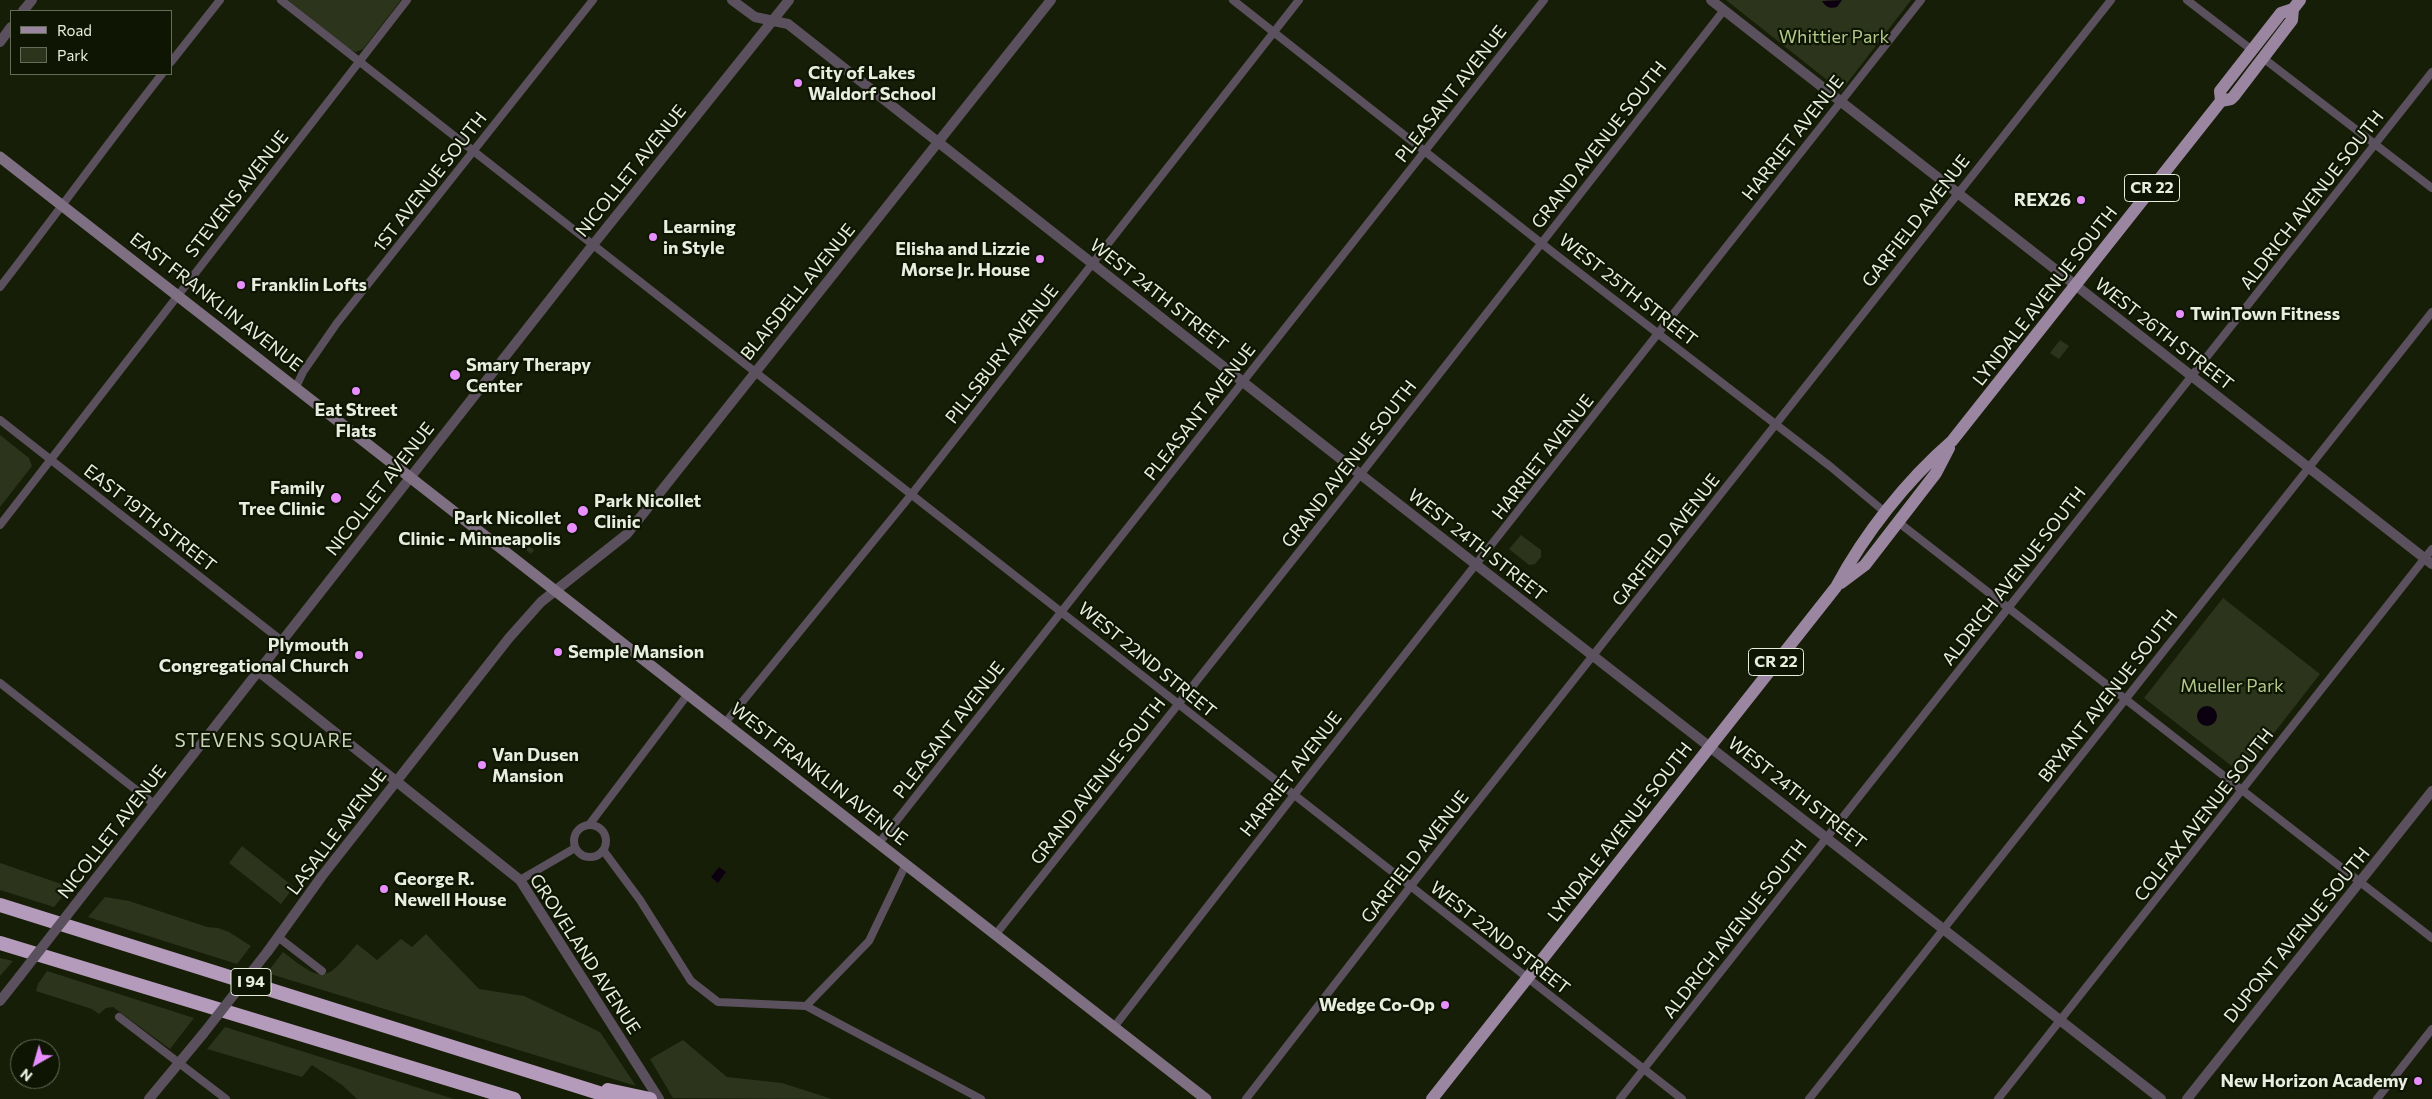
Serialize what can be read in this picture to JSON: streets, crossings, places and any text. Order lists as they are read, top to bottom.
{
  "streets": {
    "highway": ["I 94"],
    "main road": [
      "CR 22",
      "LYNDALE AVENUE SOUTH",
      "EAST FRANKLIN AVENUE",
      "WEST FRANKLIN AVENUE"
    ],
    "street": [
      "PLEASANT AVENUE",
      "HARRIET AVENUE",
      "GRAND AVENUE SOUTH",
      "NICOLLET AVENUE",
      "1ST AVENUE SOUTH",
      "STEVENS AVENUE",
      "ALDRICH AVENUE SOUTH",
      "GARFIELD AVENUE",
      "WEST 25TH STREET",
      "BLAISDELL AVENUE",
      "WEST 24TH STREET",
      "WEST 26TH STREET",
      "PILLSBURY AVENUE",
      "EAST 19TH STREET",
      "WEST 22ND STREET",
      "BRYANT AVENUE SOUTH",
      "COLFAX AVENUE SOUTH",
      "LASALLE AVENUE",
      "DUPONT AVENUE SOUTH",
      "GROVELAND AVENUE"
    ]
  },
  "crossings": [
    ["PLEASANT AVENUE", "WEST 25TH STREET"],
    ["PLEASANT AVENUE", "WEST 24TH STREET"],
    ["PLEASANT AVENUE", "WEST 22ND STREET"],
    ["PLEASANT AVENUE", "WEST FRANKLIN AVENUE"],
    ["HARRIET AVENUE", "WEST 25TH STREET"],
    ["HARRIET AVENUE", "WEST 24TH STREET"],
    ["HARRIET AVENUE", "WEST 26TH STREET"],
    ["HARRIET AVENUE", "WEST 22ND STREET"],
    ["HARRIET AVENUE", "WEST FRANKLIN AVENUE"],
    ["GRAND AVENUE SOUTH", "WEST 25TH STREET"],
    ["GRAND AVENUE SOUTH", "WEST 24TH STREET"],
    ["GRAND AVENUE SOUTH", "WEST 26TH STREET"],
    ["GRAND AVENUE SOUTH", "WEST 22ND STREET"],
    ["GRAND AVENUE SOUTH", "WEST FRANKLIN AVENUE"],
    ["NICOLLET AVENUE", "WEST 24TH STREET"],
    ["NICOLLET AVENUE", "EAST FRANKLIN AVENUE"],
    ["NICOLLET AVENUE", "EAST 19TH STREET"],
    ["NICOLLET AVENUE", "WEST 22ND STREET"],
    ["NICOLLET AVENUE", "WEST FRANKLIN AVENUE"],
    ["NICOLLET AVENUE", "GROVELAND AVENUE"],
    ["1ST AVENUE SOUTH", "EAST FRANKLIN AVENUE"],
    ["1ST AVENUE SOUTH", "WEST 22ND STREET"],
    ["STEVENS AVENUE", "EAST FRANKLIN AVENUE"],
    ["STEVENS AVENUE", "EAST 19TH STREET"],
    ["STEVENS AVENUE", "WEST 22ND STREET"],
    ["ALDRICH AVENUE SOUTH", "WEST 24TH STREET"],
    ["ALDRICH AVENUE SOUTH", "WEST 26TH STREET"],
    ["ALDRICH AVENUE SOUTH", "WEST 22ND STREET"],
    ["GARFIELD AVENUE", "WEST 25TH STREET"],
    ["GARFIELD AVENUE", "WEST 24TH STREET"],
    ["GARFIELD AVENUE", "WEST 26TH STREET"],
    ["GARFIELD AVENUE", "WEST 22ND STREET"],
    ["WEST 25TH STREET", "LYNDALE AVENUE SOUTH"],
    ["WEST 25TH STREET", "PILLSBURY AVENUE"],
    ["BLAISDELL AVENUE", "WEST 24TH STREET"],
    ["BLAISDELL AVENUE", "WEST 22ND STREET"],
    ["BLAISDELL AVENUE", "WEST FRANKLIN AVENUE"],
    ["BLAISDELL AVENUE", "LASALLE AVENUE"],
    ["WEST 24TH STREET", "LYNDALE AVENUE SOUTH"],
    ["WEST 24TH STREET", "PILLSBURY AVENUE"],
    ["WEST 24TH STREET", "BRYANT AVENUE SOUTH"],
    ["WEST 24TH STREET", "COLFAX AVENUE SOUTH"],
    ["LYNDALE AVENUE SOUTH", "WEST 26TH STREET"],
    ["LYNDALE AVENUE SOUTH", "WEST 22ND STREET"],
    ["EAST FRANKLIN AVENUE", "WEST FRANKLIN AVENUE"],
    ["WEST 26TH STREET", "BRYANT AVENUE SOUTH"],
    ["WEST 26TH STREET", "COLFAX AVENUE SOUTH"],
    ["PILLSBURY AVENUE", "WEST 22ND STREET"],
    ["PILLSBURY AVENUE", "WEST FRANKLIN AVENUE"],
    ["WEST FRANKLIN AVENUE", "LASALLE AVENUE"],
    ["LASALLE AVENUE", "GROVELAND AVENUE"]
  ],
  "districts": ["STEVENS SQUARE"],
  "parks": ["Whittier Park", "Mueller Park"],
  "places": [
    "City of Lakes Waldorf School",
    "REX26",
    "Learning in Style",
    "Elisha and Lizzie Morse Jr. House",
    "Franklin Lofts",
    "TwinTown Fitness",
    "Smary Therapy Center",
    "Eat Street Flats",
    "Family Tree Clinic",
    "Park Nicollet Clinic",
    "Park Nicollet Clinic - Minneapolis",
    "Semple Mansion",
    "Plymouth Congregational Church",
    "Van Dusen Mansion",
    "George R. Newell House",
    "Wedge Co-Op",
    "New Horizon Academy"
  ],
  "legend": ["Road", "Park"],
  "north": "bottom left"
}
